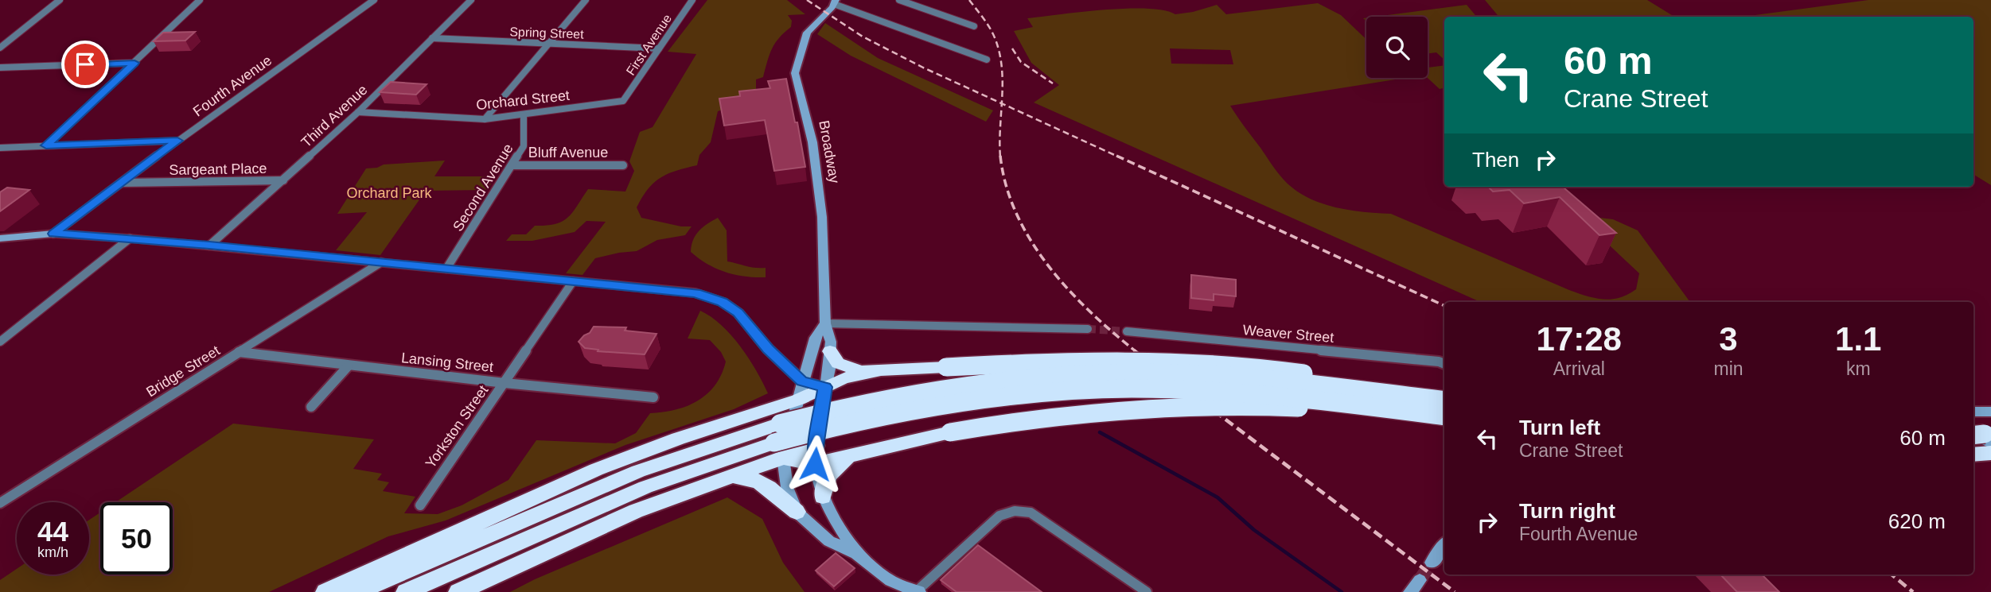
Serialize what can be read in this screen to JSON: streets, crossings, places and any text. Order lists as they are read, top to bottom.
{
  "streets": {
    "main road": ["Broadway"],
    "street": [
      "Spring Street",
      "First Avenue",
      "Fourth Avenue",
      "Orchard Street",
      "Third Avenue",
      "Bluff Avenue",
      "Sargeant Place",
      "Second Avenue",
      "Weaver Street",
      "Lansing Street",
      "Bridge Street",
      "Yorkston Street"
    ]
  },
  "crossings": [
    ["Spring Street", "First Avenue"],
    ["Spring Street", "Third Avenue"],
    ["First Avenue", "Orchard Street"],
    ["Fourth Avenue", "Sargeant Place"],
    ["Orchard Street", "Third Avenue"],
    ["Orchard Street", "Second Avenue"],
    ["Third Avenue", "Sargeant Place"],
    ["Bluff Avenue", "Second Avenue"],
    ["Lansing Street", "Bridge Street"],
    ["Lansing Street", "Yorkston Street"]
  ],
  "parks": ["Orchard Park"],
  "page": {
    "turn": ["60 m", "Crane Street"],
    "then": "Then",
    "eta": [
      "17:28",
      "Arrival",
      "3",
      "min",
      "1.1",
      "km"
    ],
    "list": [
      {
        "name": "Turn left",
        "note": "Crane Street",
        "value": "60 m"
      },
      {
        "name": "Turn right",
        "note": "Fourth Avenue",
        "value": "620 m"
      }
    ],
    "speed": "44 km/h",
    "limit": "50"
  }
}
